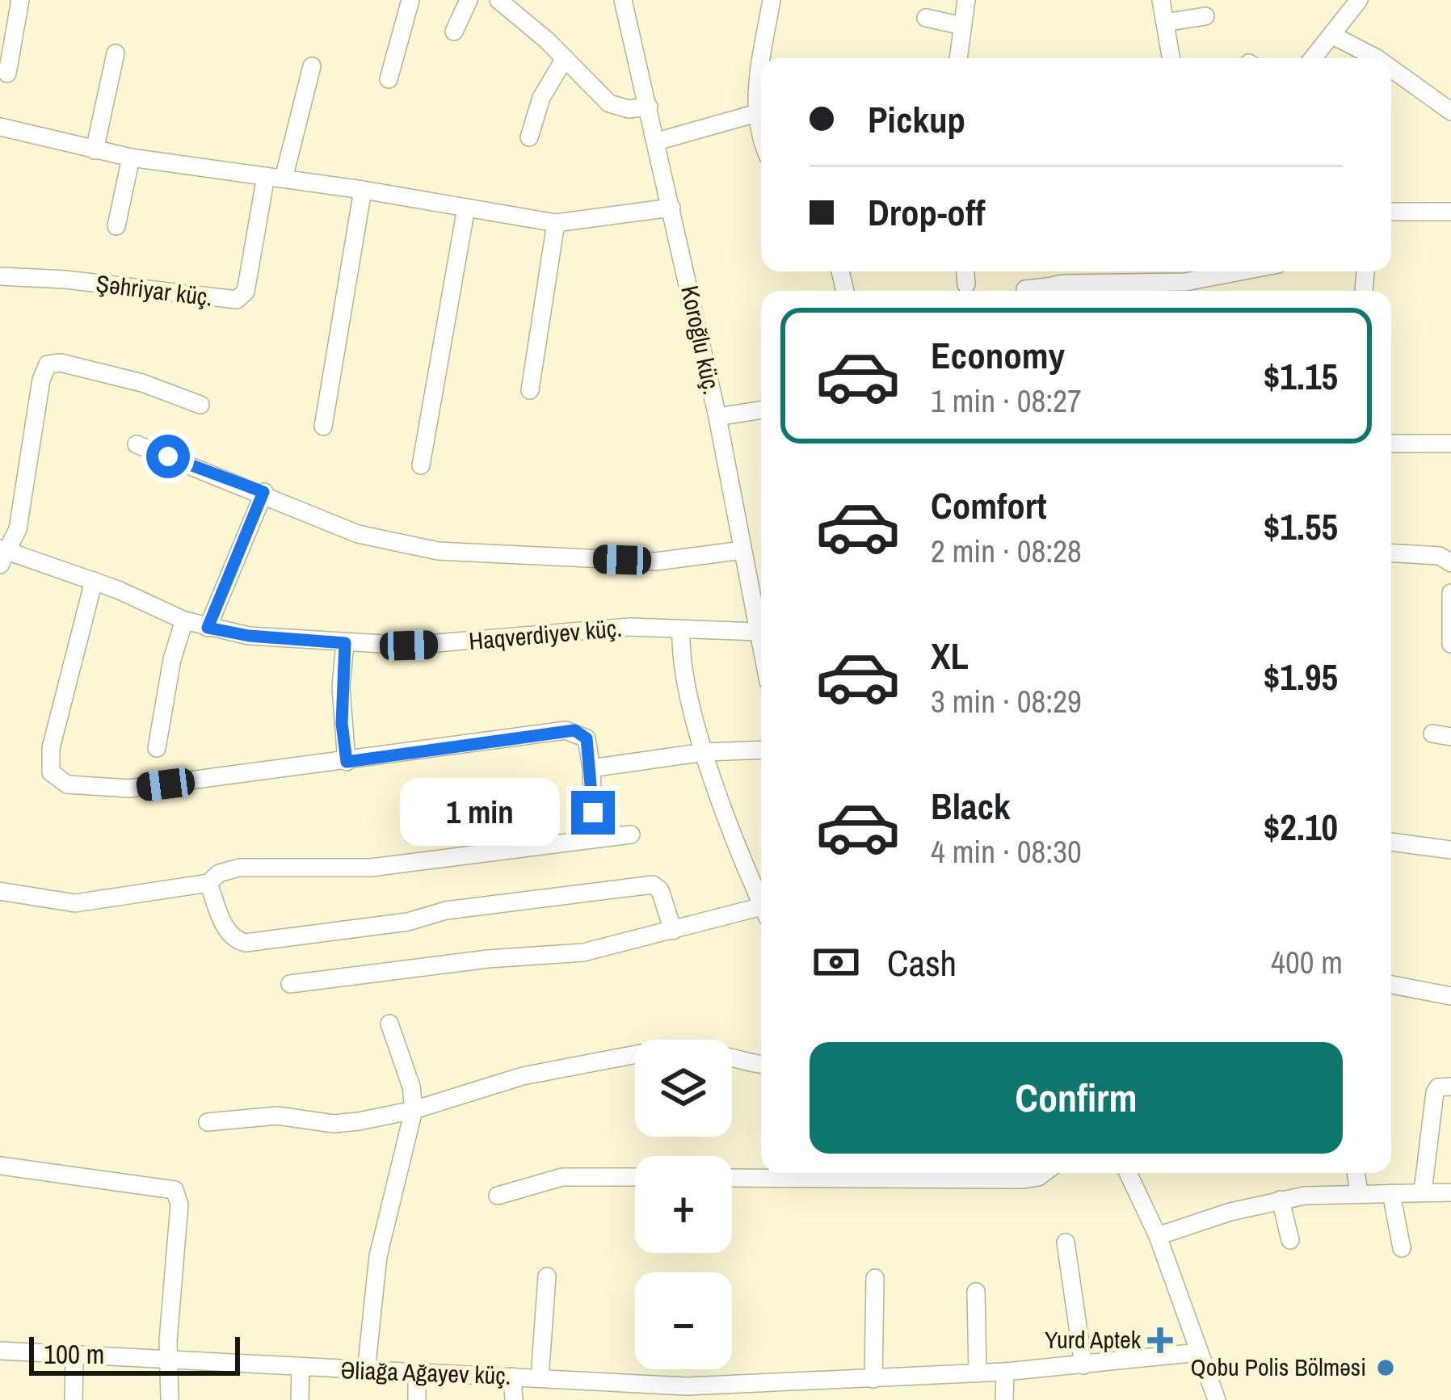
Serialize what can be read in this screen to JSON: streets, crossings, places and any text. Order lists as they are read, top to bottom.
{
  "streets": {
    "street": [
      "Şəhriyar küç.",
      "Koroğlu küç.",
      "Haqverdiyev küç.",
      "Əliağa Ağayev küç."
    ]
  },
  "crossings": [
    ["Koroğlu küç.", "Haqverdiyev küç."]
  ],
  "places": {
    "health": ["Yurd Aptek"],
    "other": ["Qobu Polis Bölməsi"]
  },
  "scale_bar": "100 m",
  "page": {
    "banner": ["Pickup", "Drop-off"],
    "list": [
      {
        "name": "Economy",
        "note": "1 min · 08:27",
        "value": "$1.15"
      },
      {
        "name": "Comfort",
        "note": "2 min · 08:28",
        "value": "$1.55"
      },
      {
        "name": "XL",
        "note": "3 min · 08:29",
        "value": "$1.95"
      },
      {
        "name": "Black",
        "note": "4 min · 08:30",
        "value": "$2.10"
      }
    ],
    "bubble": "1 min",
    "pay": ["Cash", "400 m"],
    "buttons": "Confirm",
    "map_buttons": ["+", "−"],
    "scale": "100 m"
  }
}
